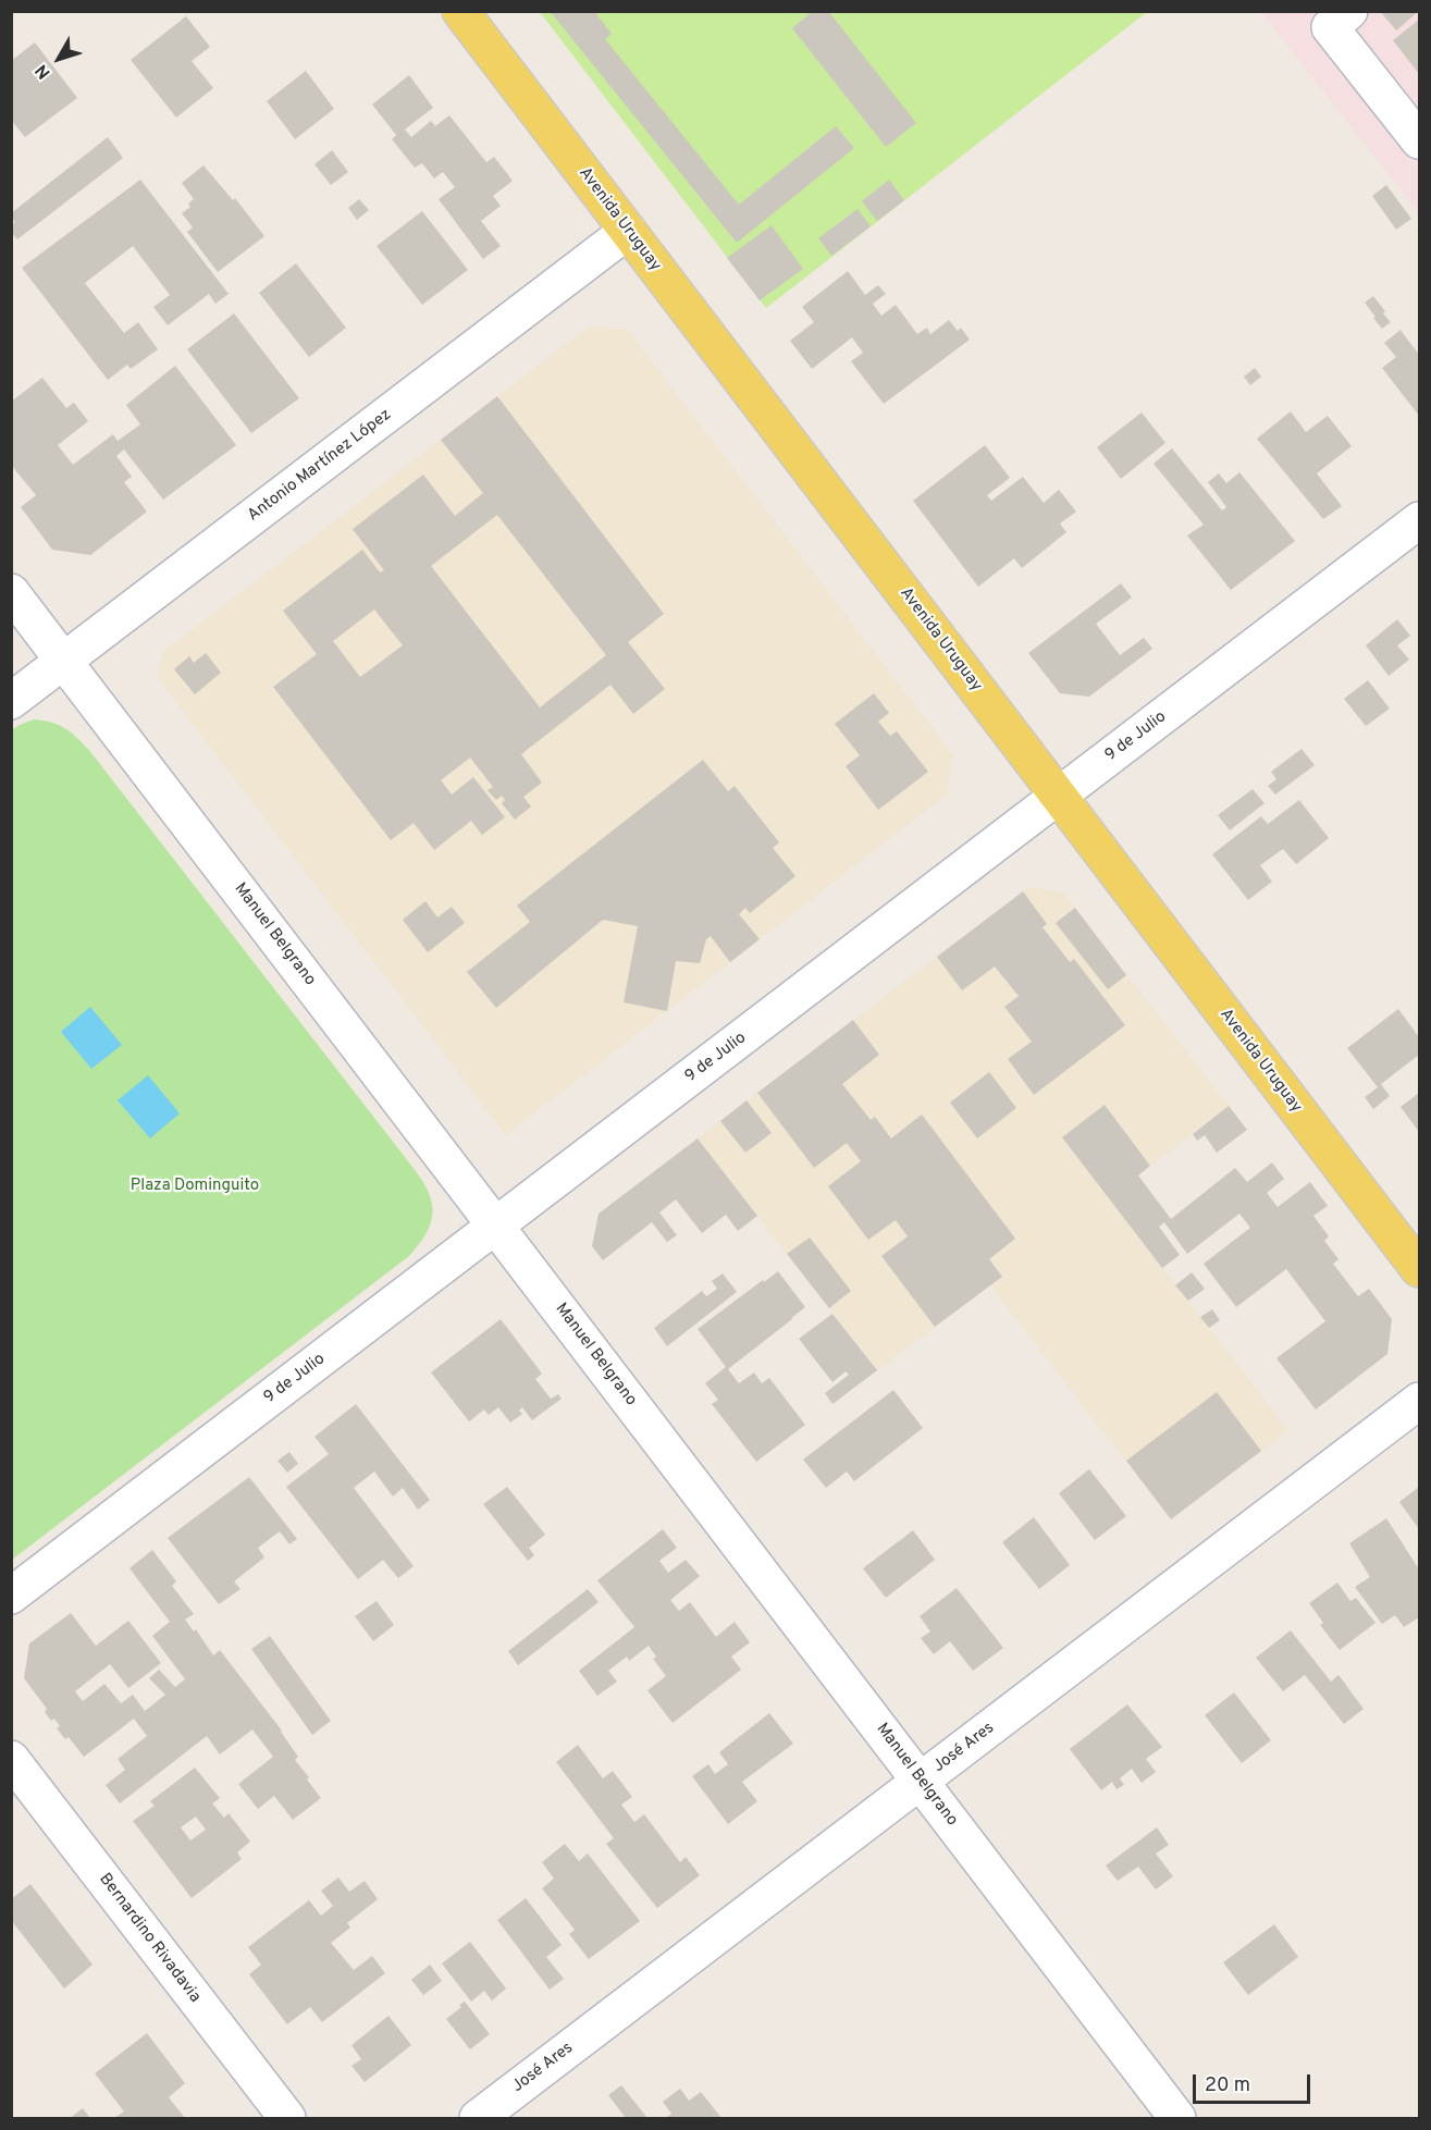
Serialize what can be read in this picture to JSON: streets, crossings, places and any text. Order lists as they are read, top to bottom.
{
  "streets": {
    "main road": ["Avenida Uruguay"],
    "street": [
      "Antonio Martínez López",
      "9 de Julio",
      "Manuel Belgrano",
      "José Ares",
      "Bernardino Rivadavia"
    ]
  },
  "crossings": [
    ["Avenida Uruguay", "Antonio Martínez López"],
    ["Avenida Uruguay", "9 de Julio"],
    ["Antonio Martínez López", "Manuel Belgrano"],
    ["9 de Julio", "Manuel Belgrano"],
    ["Manuel Belgrano", "José Ares"]
  ],
  "parks": ["Plaza Dominguito"],
  "scale_bar": "20 m",
  "north": "bottom left"
}
